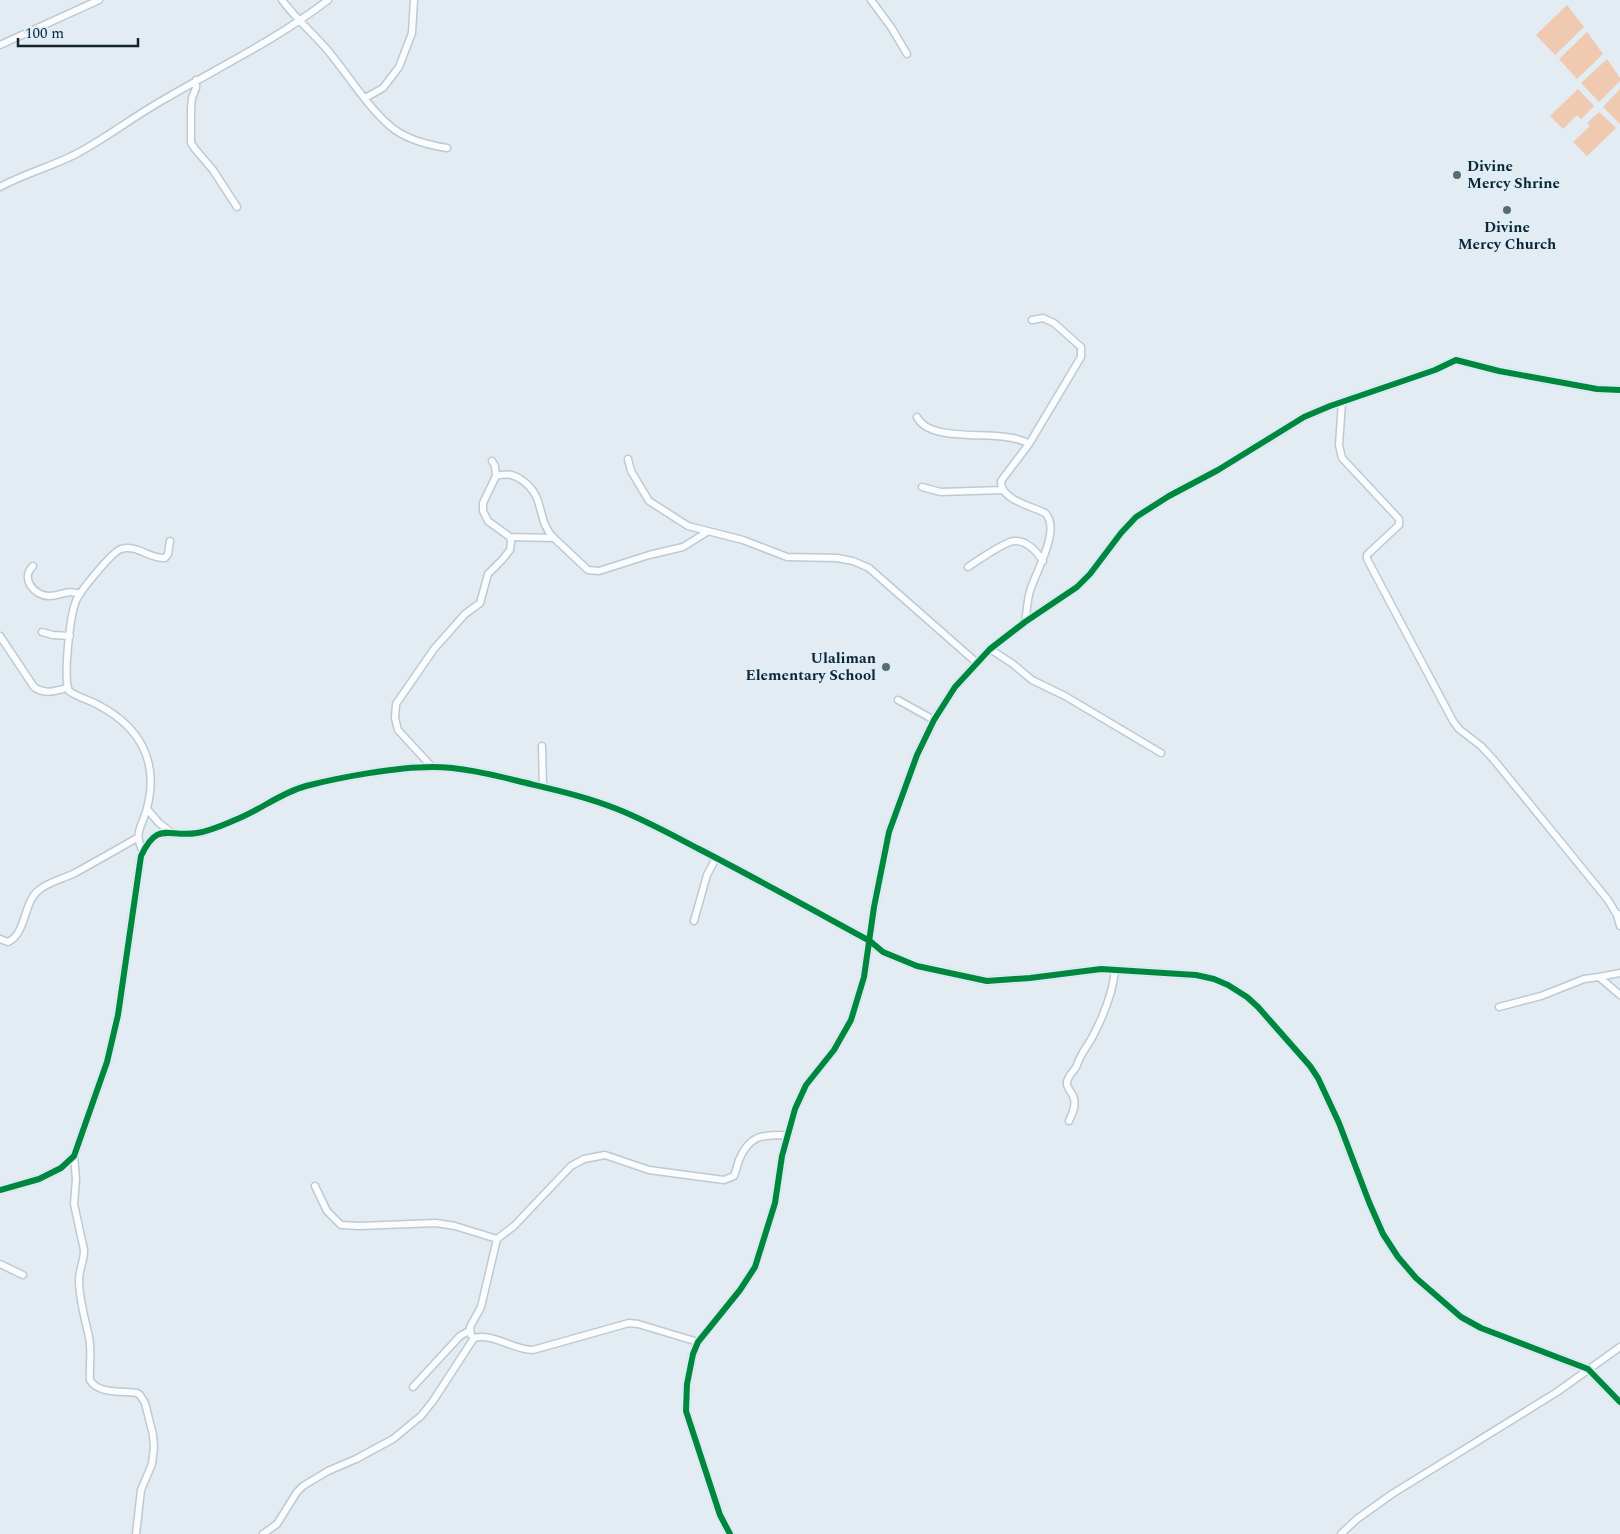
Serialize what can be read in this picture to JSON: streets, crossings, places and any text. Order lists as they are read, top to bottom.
{
  "places": ["Divine Mercy Shrine", "Divine Mercy Church", "Ulaliman Elementary School"],
  "scale_bar": "100 m"
}
